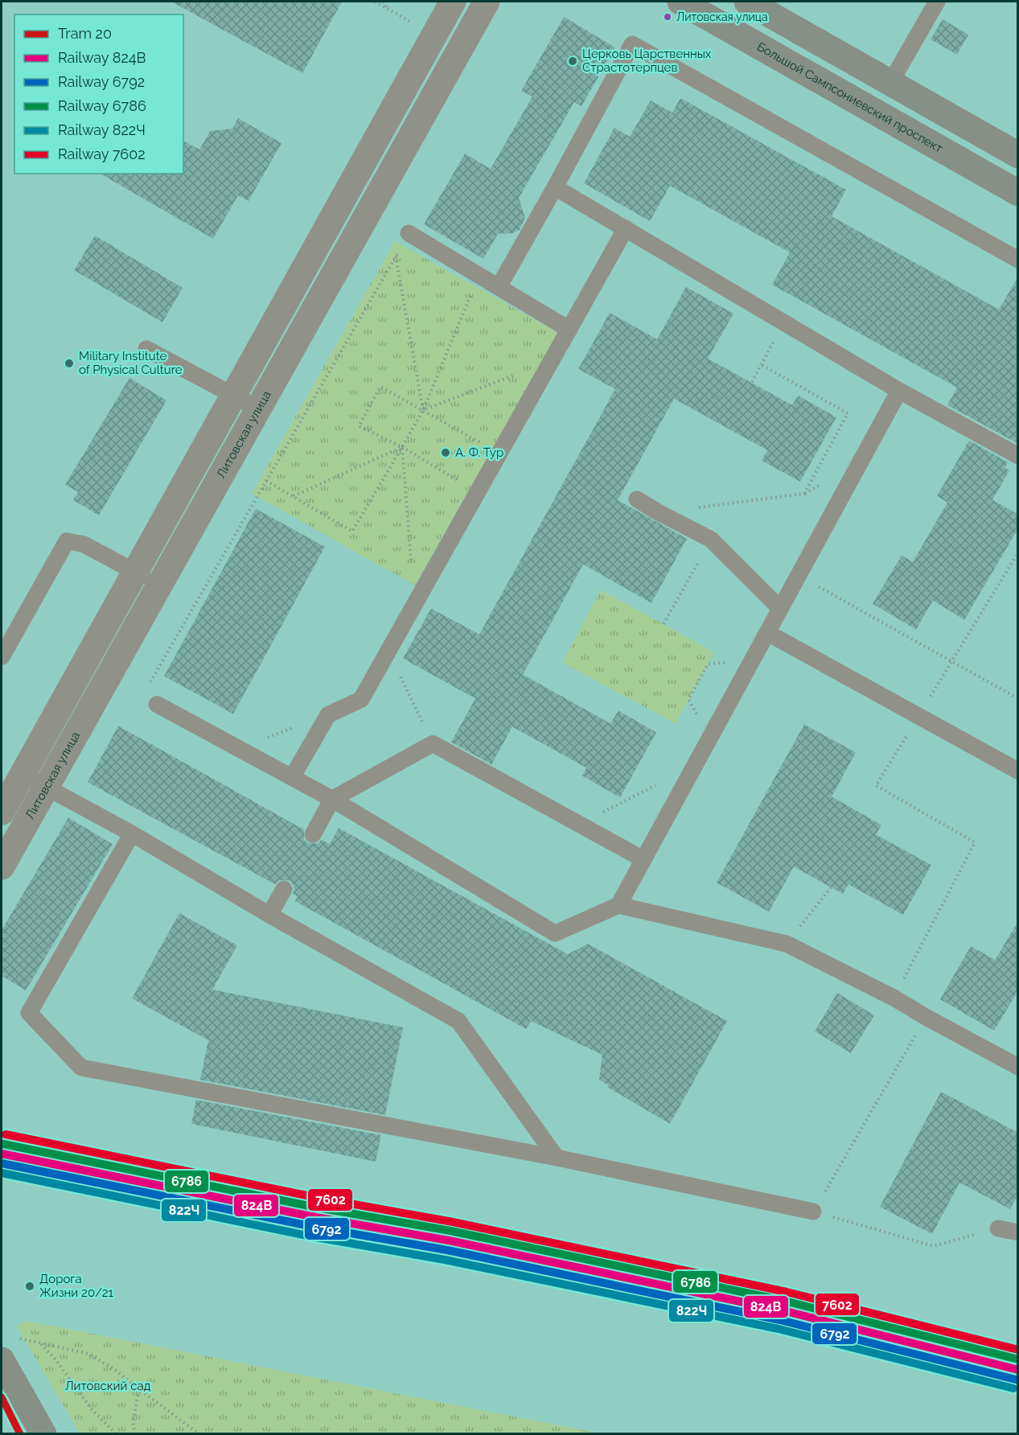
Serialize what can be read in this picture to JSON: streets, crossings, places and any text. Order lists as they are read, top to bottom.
{
  "streets": {
    "main road": ["Большой Сампсониевский проспект"],
    "street": ["Литовская улица"]
  },
  "parks": ["Литовский сад"],
  "places": [
    "Литовская улица",
    "Церковь Царственных Страстотерпцев",
    "Military Institute of Physical Culture",
    "А. Ф. Тур",
    "Дорога Жизни 20/21"
  ],
  "lines": [
    "rail line 7602",
    "rail line 6786",
    "rail line 824В",
    "rail line 6792",
    "rail line 822Ч",
    "tram line 20"
  ],
  "legend": [
    "Tram 20",
    "Railway 824В",
    "Railway 6792",
    "Railway 6786",
    "Railway 822Ч",
    "Railway 7602"
  ]
}
